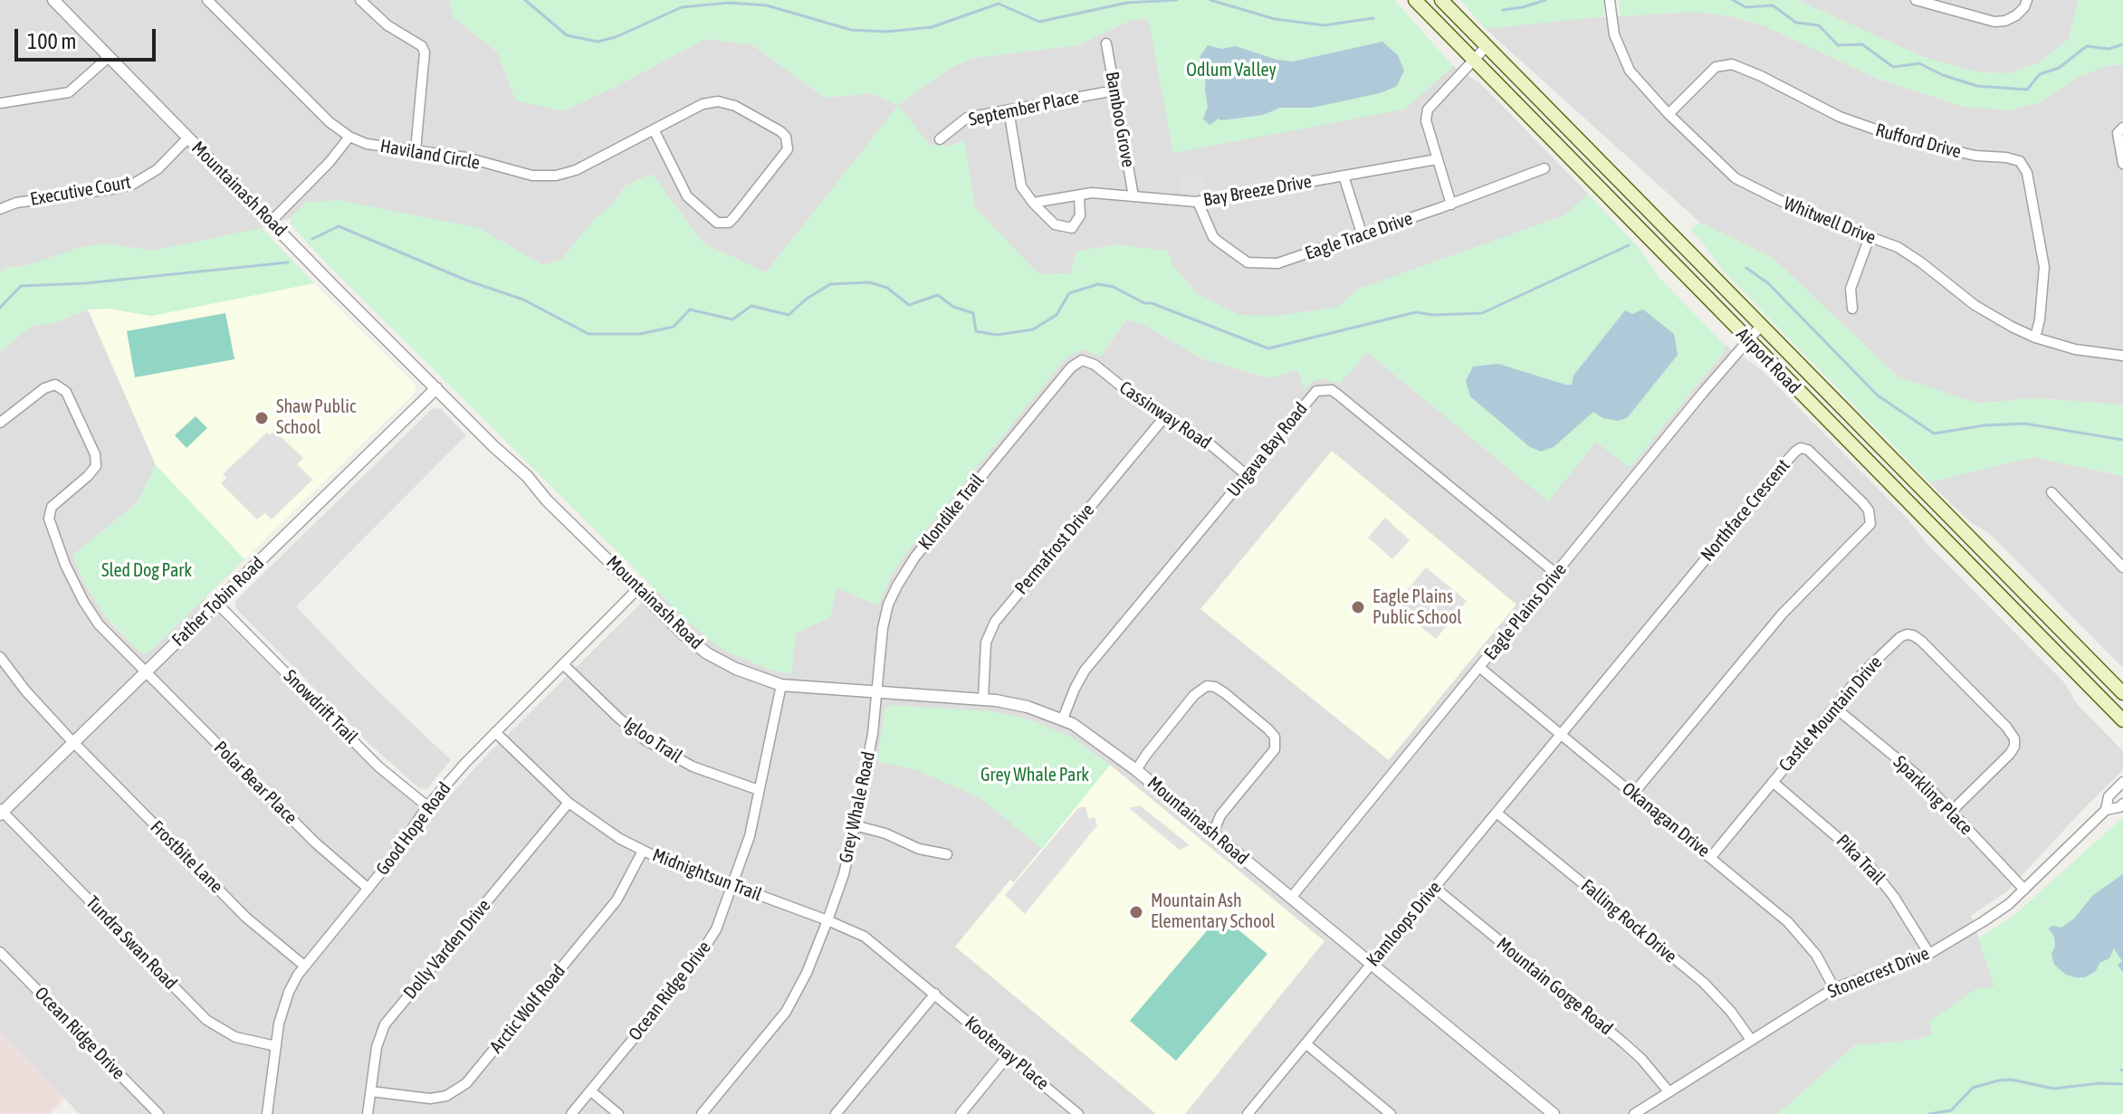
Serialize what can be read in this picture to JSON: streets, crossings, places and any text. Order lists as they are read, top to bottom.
{
  "streets": {
    "main road": ["Airport Road"],
    "street": [
      "September Place",
      "Bamboo Grove",
      "Rufford Drive",
      "Haviland Circle",
      "Mountainash Road",
      "Executive Court",
      "Bay Breeze Drive",
      "Whitwell Drive",
      "Eagle Trace Drive",
      "Cassinway Road",
      "Ungava Bay Road",
      "Northface Crescent",
      "Klondike Trail",
      "Permafrost Drive",
      "Father Tobin Road",
      "Eagle Plains Drive",
      "Snowdrift Trail",
      "Castle Mountain Drive",
      "Igloo Trail",
      "Polar Bear Place",
      "Sparkling Place",
      "Grey Whale Road",
      "Okanagan Drive",
      "Good Hope Road",
      "Frostbite Lane",
      "Pika Trail",
      "Midnightsun Trail",
      "Falling Rock Drive",
      "Kamloops Drive",
      "Tundra Swan Road",
      "Dolly Varden Drive",
      "Stonecrest Drive",
      "Mountain Gorge Road",
      "Ocean Ridge Drive",
      "Arctic Wolf Road",
      "Kootenay Place"
    ]
  },
  "crossings": [
    ["September Place", "Bamboo Grove"],
    ["Bamboo Grove", "Bay Breeze Drive"],
    ["Rufford Drive", "Whitwell Drive"],
    ["Mountainash Road", "Executive Court"],
    ["Mountainash Road", "Ungava Bay Road"],
    ["Mountainash Road", "Klondike Trail"],
    ["Mountainash Road", "Permafrost Drive"],
    ["Mountainash Road", "Father Tobin Road"],
    ["Mountainash Road", "Eagle Plains Drive"],
    ["Mountainash Road", "Grey Whale Road"],
    ["Mountainash Road", "Good Hope Road"],
    ["Mountainash Road", "Kamloops Drive"],
    ["Mountainash Road", "Ocean Ridge Drive"],
    ["Bay Breeze Drive", "Eagle Trace Drive"],
    ["Airport Road", "Eagle Plains Drive"],
    ["Cassinway Road", "Ungava Bay Road"],
    ["Cassinway Road", "Klondike Trail"],
    ["Cassinway Road", "Permafrost Drive"],
    ["Ungava Bay Road", "Eagle Plains Drive"],
    ["Northface Crescent", "Okanagan Drive"],
    ["Northface Crescent", "Kamloops Drive"],
    ["Klondike Trail", "Grey Whale Road"],
    ["Father Tobin Road", "Snowdrift Trail"],
    ["Father Tobin Road", "Polar Bear Place"],
    ["Father Tobin Road", "Frostbite Lane"],
    ["Father Tobin Road", "Tundra Swan Road"],
    ["Eagle Plains Drive", "Okanagan Drive"],
    ["Snowdrift Trail", "Good Hope Road"],
    ["Castle Mountain Drive", "Sparkling Place"],
    ["Castle Mountain Drive", "Okanagan Drive"],
    ["Castle Mountain Drive", "Pika Trail"],
    ["Igloo Trail", "Good Hope Road"],
    ["Igloo Trail", "Ocean Ridge Drive"],
    ["Polar Bear Place", "Good Hope Road"],
    ["Sparkling Place", "Stonecrest Drive"],
    ["Grey Whale Road", "Midnightsun Trail"],
    ["Okanagan Drive", "Kamloops Drive"],
    ["Okanagan Drive", "Stonecrest Drive"],
    ["Good Hope Road", "Frostbite Lane"],
    ["Good Hope Road", "Midnightsun Trail"],
    ["Good Hope Road", "Tundra Swan Road"],
    ["Pika Trail", "Stonecrest Drive"],
    ["Midnightsun Trail", "Dolly Varden Drive"],
    ["Midnightsun Trail", "Ocean Ridge Drive"],
    ["Midnightsun Trail", "Arctic Wolf Road"],
    ["Midnightsun Trail", "Kootenay Place"],
    ["Falling Rock Drive", "Kamloops Drive"],
    ["Falling Rock Drive", "Stonecrest Drive"],
    ["Kamloops Drive", "Mountain Gorge Road"],
    ["Dolly Varden Drive", "Arctic Wolf Road"],
    ["Stonecrest Drive", "Mountain Gorge Road"]
  ],
  "parks": ["Odlum Valley", "Sled Dog Park", "Grey Whale Park"],
  "places": ["Shaw Public School", "Eagle Plains Public School", "Mountain Ash Elementary School"],
  "scale_bar": "100 m"
}
